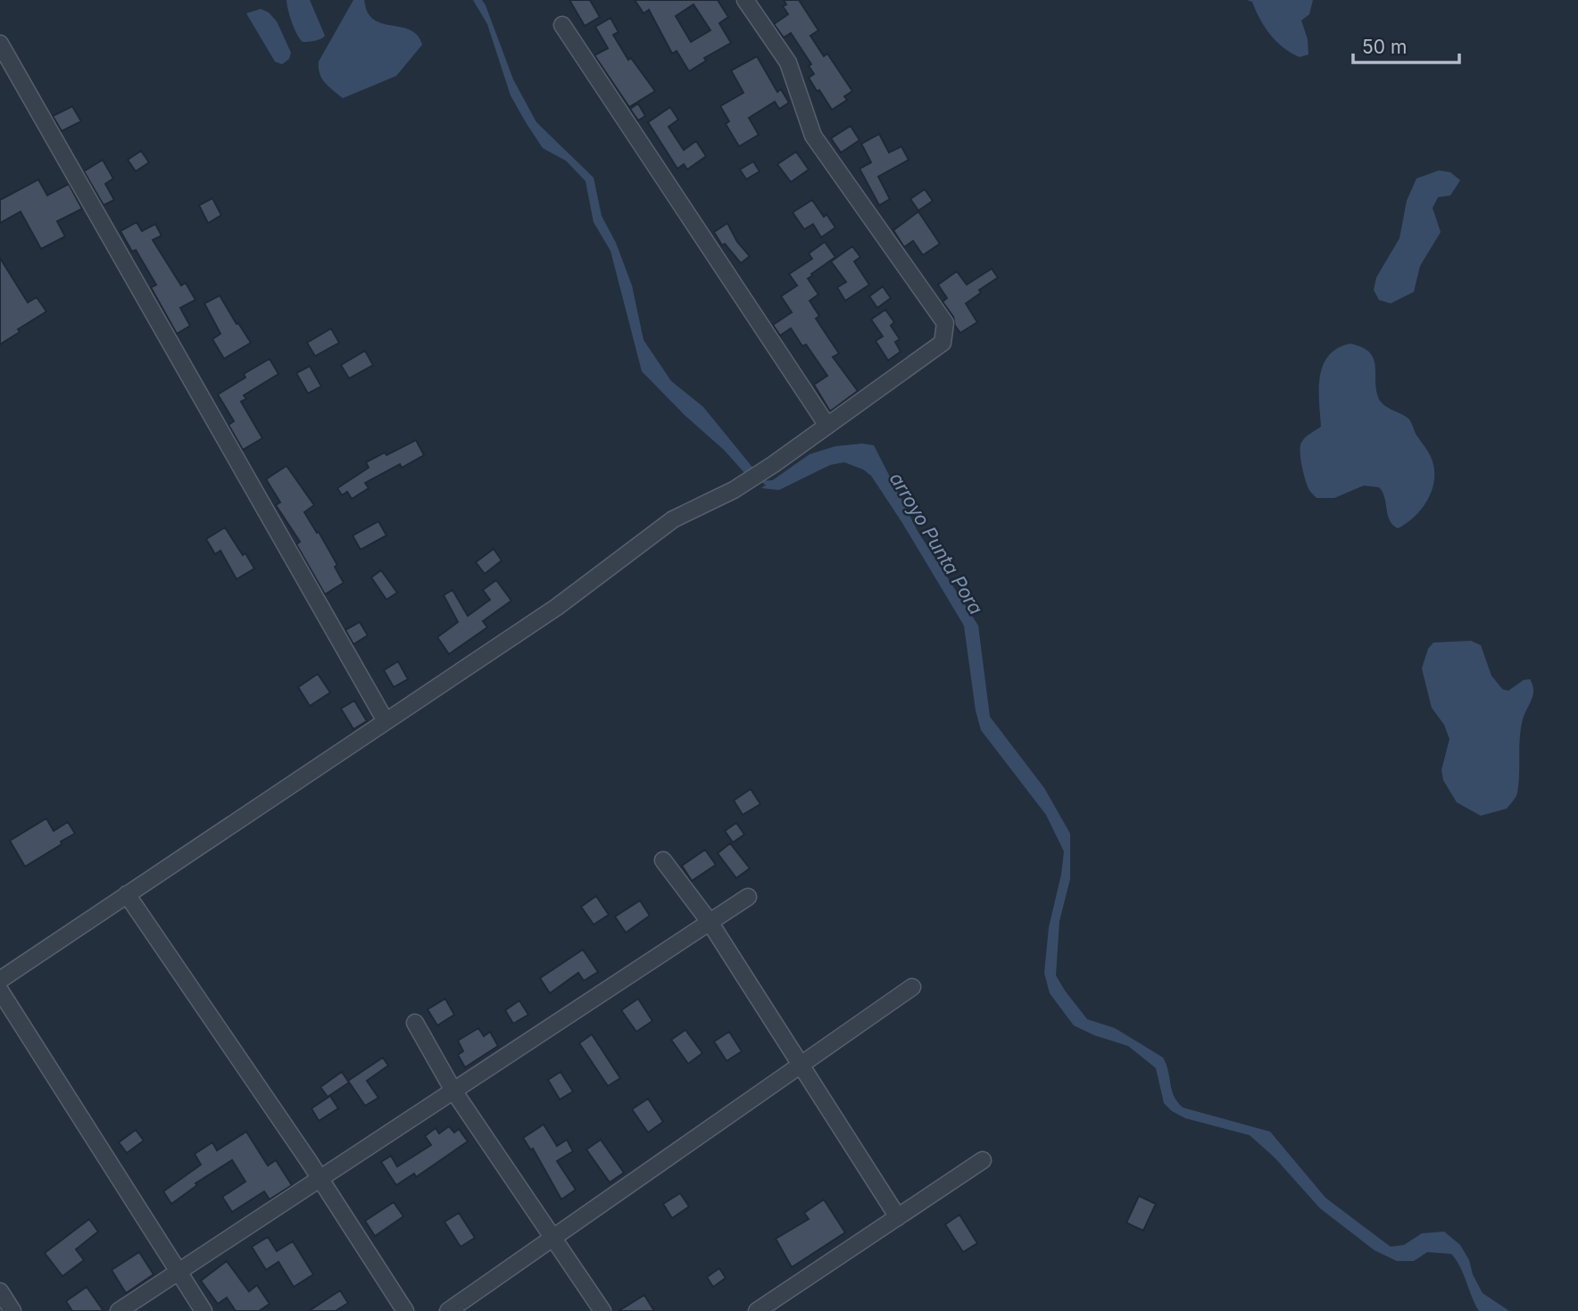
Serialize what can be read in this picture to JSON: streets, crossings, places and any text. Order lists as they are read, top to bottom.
{
  "water": ["arroyo Punta Pora"],
  "scale_bar": "50 m"
}
